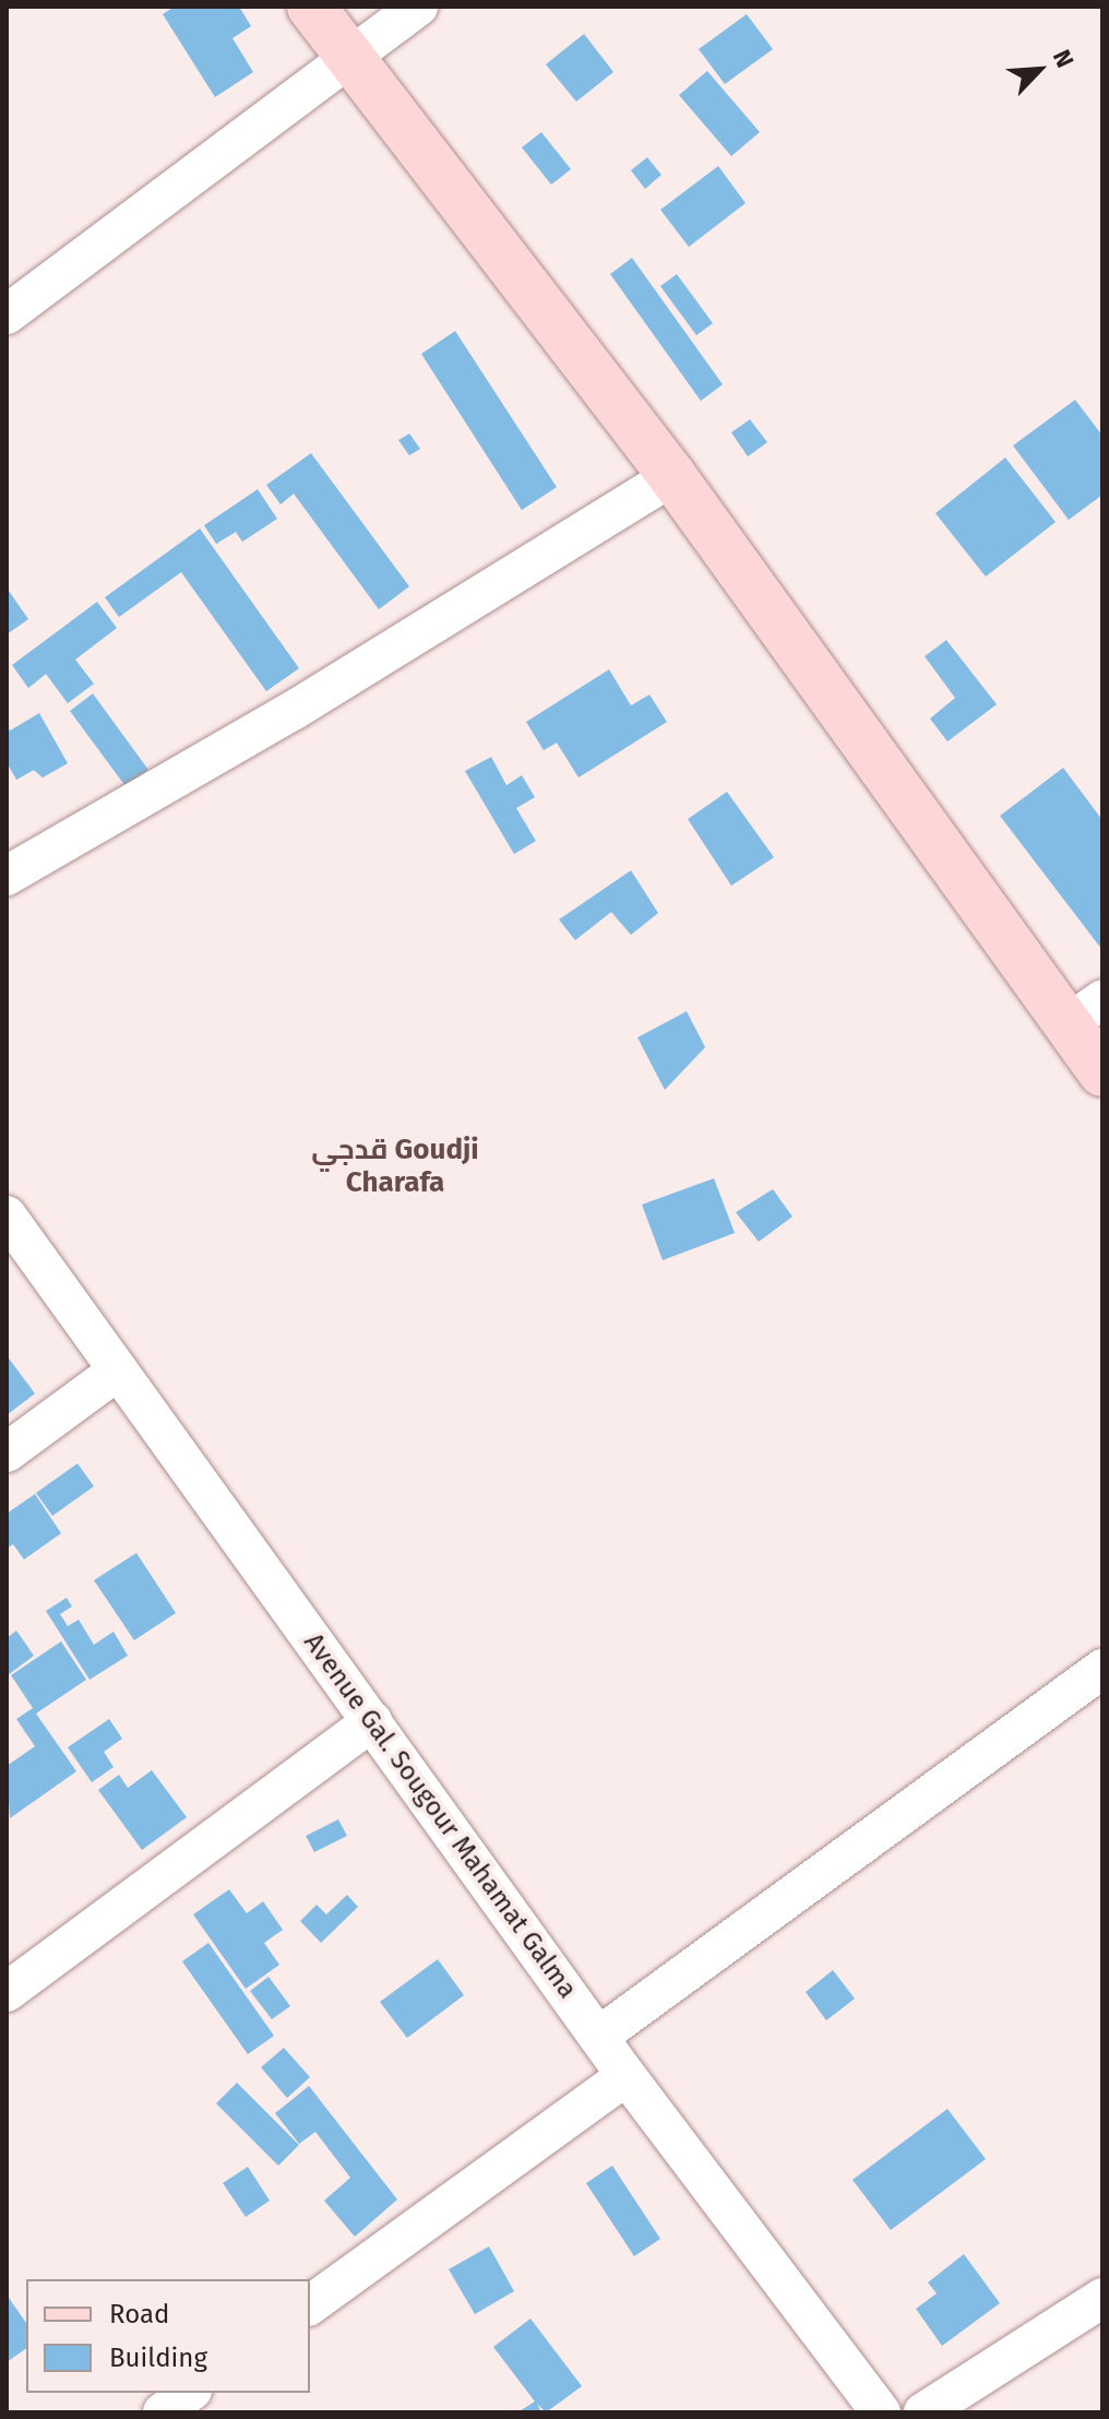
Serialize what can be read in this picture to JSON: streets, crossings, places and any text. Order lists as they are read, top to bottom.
{
  "streets": {
    "street": ["Avenue Gal. Sougour Mahamat Galma"]
  },
  "districts": ["قدجي Goudji Charafa"],
  "legend": ["Road", "Building"],
  "north": "top right"
}
